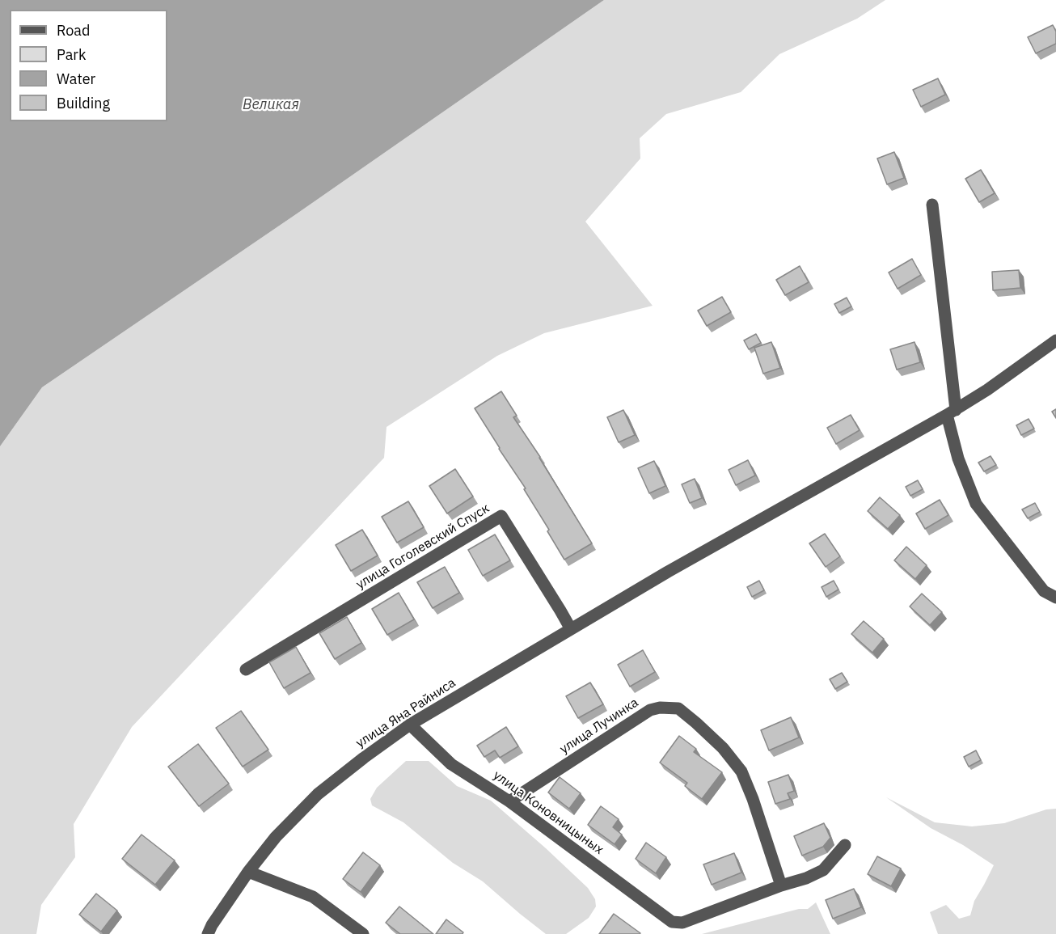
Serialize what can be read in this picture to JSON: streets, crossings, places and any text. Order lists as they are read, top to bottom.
{
  "streets": {
    "street": [
      "улица Гоголевский Спуск",
      "улица Яна Райниса",
      "улица Лучинка",
      "улица Коновницыных"
    ]
  },
  "crossings": [
    ["улица Гоголевский Спуск", "улица Яна Райниса"],
    ["улица Яна Райниса", "улица Коновницыных"],
    ["улица Лучинка", "улица Коновницыных"]
  ],
  "water": ["Великая"],
  "legend": [
    "Road",
    "Park",
    "Water",
    "Building"
  ]
}
